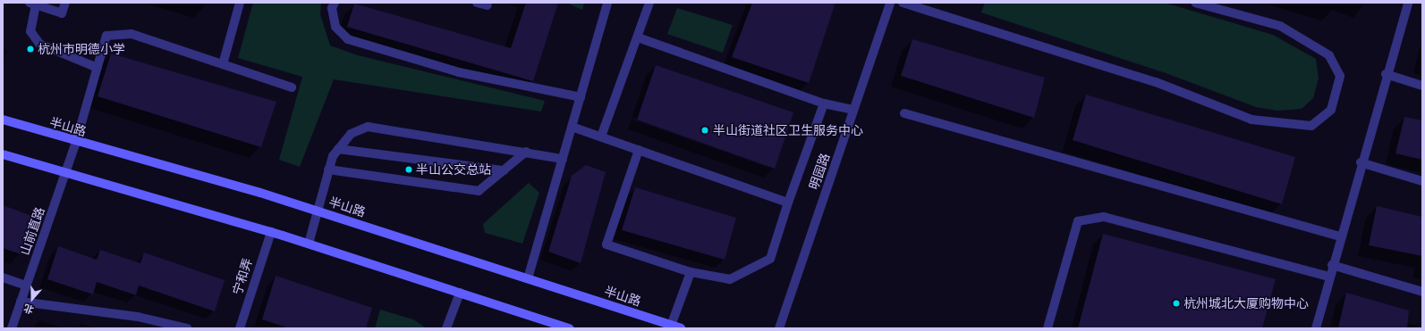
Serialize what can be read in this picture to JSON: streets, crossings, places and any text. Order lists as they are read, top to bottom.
{
  "streets": {
    "main road": ["半山路"],
    "street": ["明园路", "山前直路", "宁和弄"]
  },
  "crossings": [
    ["半山路", "山前直路"]
  ],
  "places": [
    "杭州市明德小学",
    "半山街道社区卫生服务中心",
    "半山公交总站",
    "杭州城北大厦购物中心"
  ],
  "north": "bottom"
}
